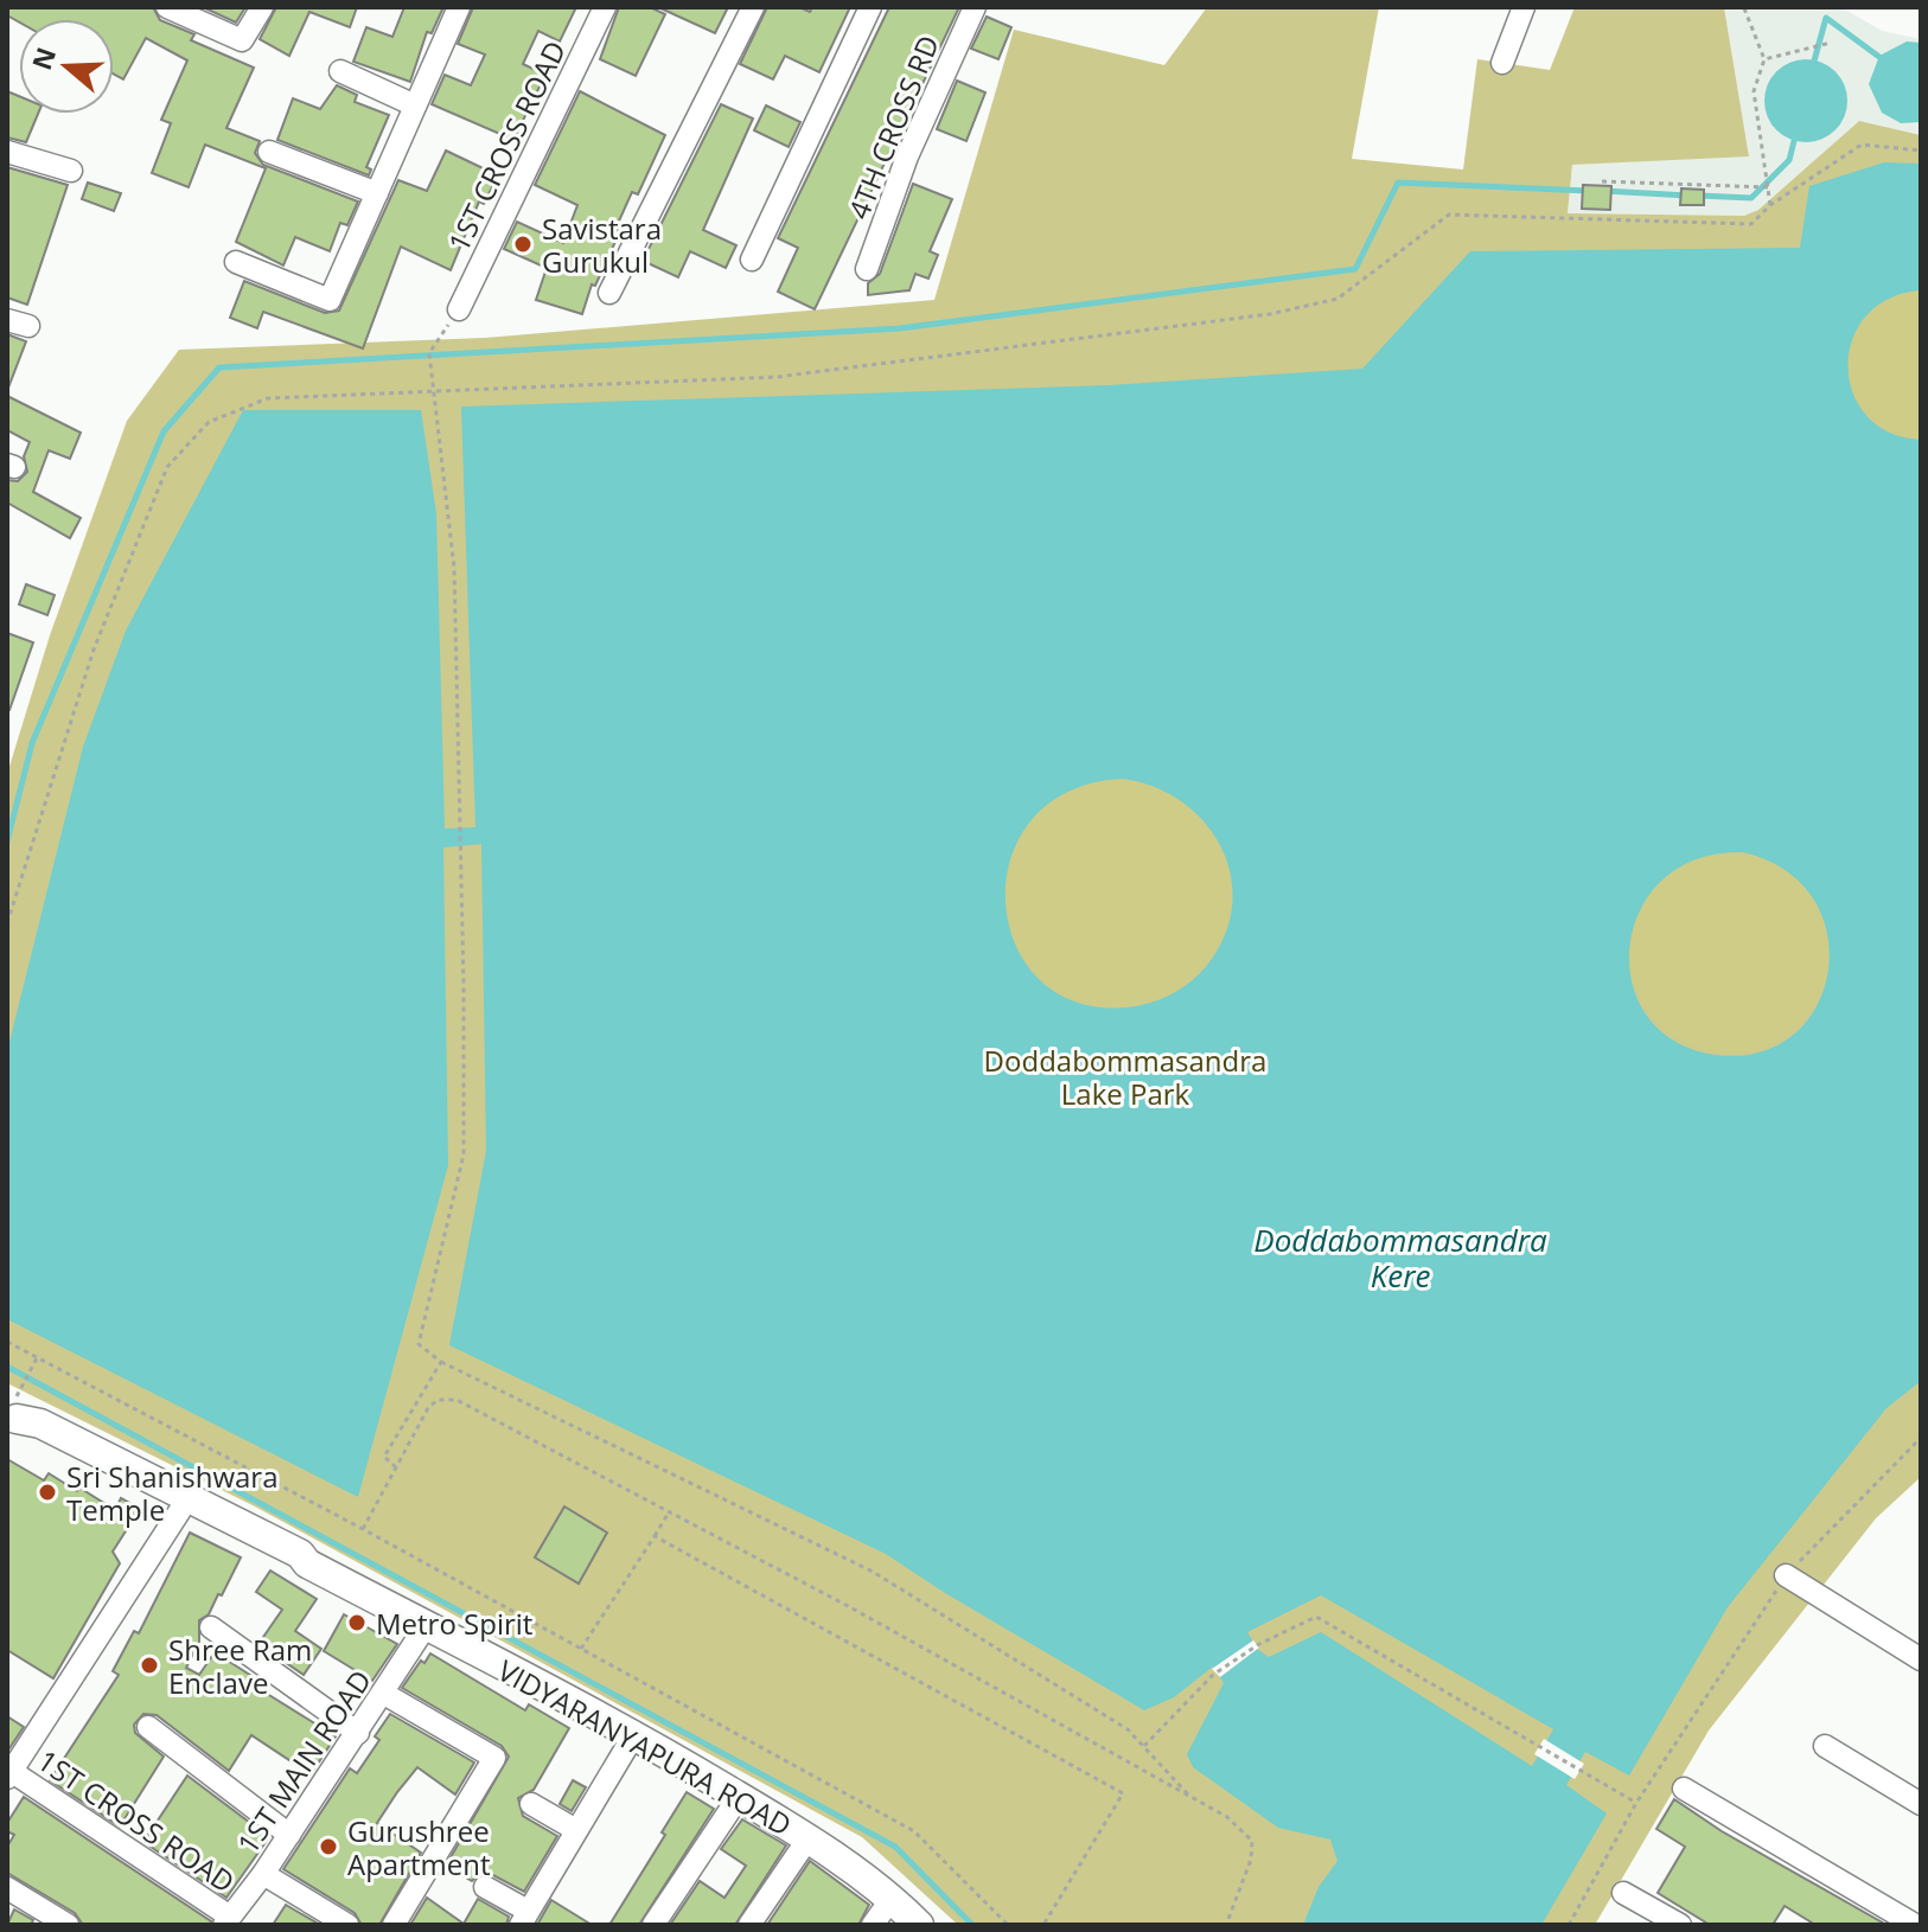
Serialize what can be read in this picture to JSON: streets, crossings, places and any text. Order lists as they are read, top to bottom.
{
  "streets": {
    "main road": ["VIDYARANYAPURA ROAD"],
    "street": ["4TH CROSS RD", "1ST CROSS ROAD", "1ST MAIN ROAD"]
  },
  "crossings": [
    ["1ST CROSS ROAD", "1ST MAIN ROAD"],
    ["VIDYARANYAPURA ROAD", "1ST MAIN ROAD"]
  ],
  "water": ["Doddabommasandra Kere"],
  "parks": ["Doddabommasandra Lake Park"],
  "places": [
    "Savistara Gurukul",
    "Sri Shanishwara Temple",
    "Metro Spirit",
    "Shree Ram Enclave",
    "Gurushree Apartment"
  ],
  "north": "left"
}
